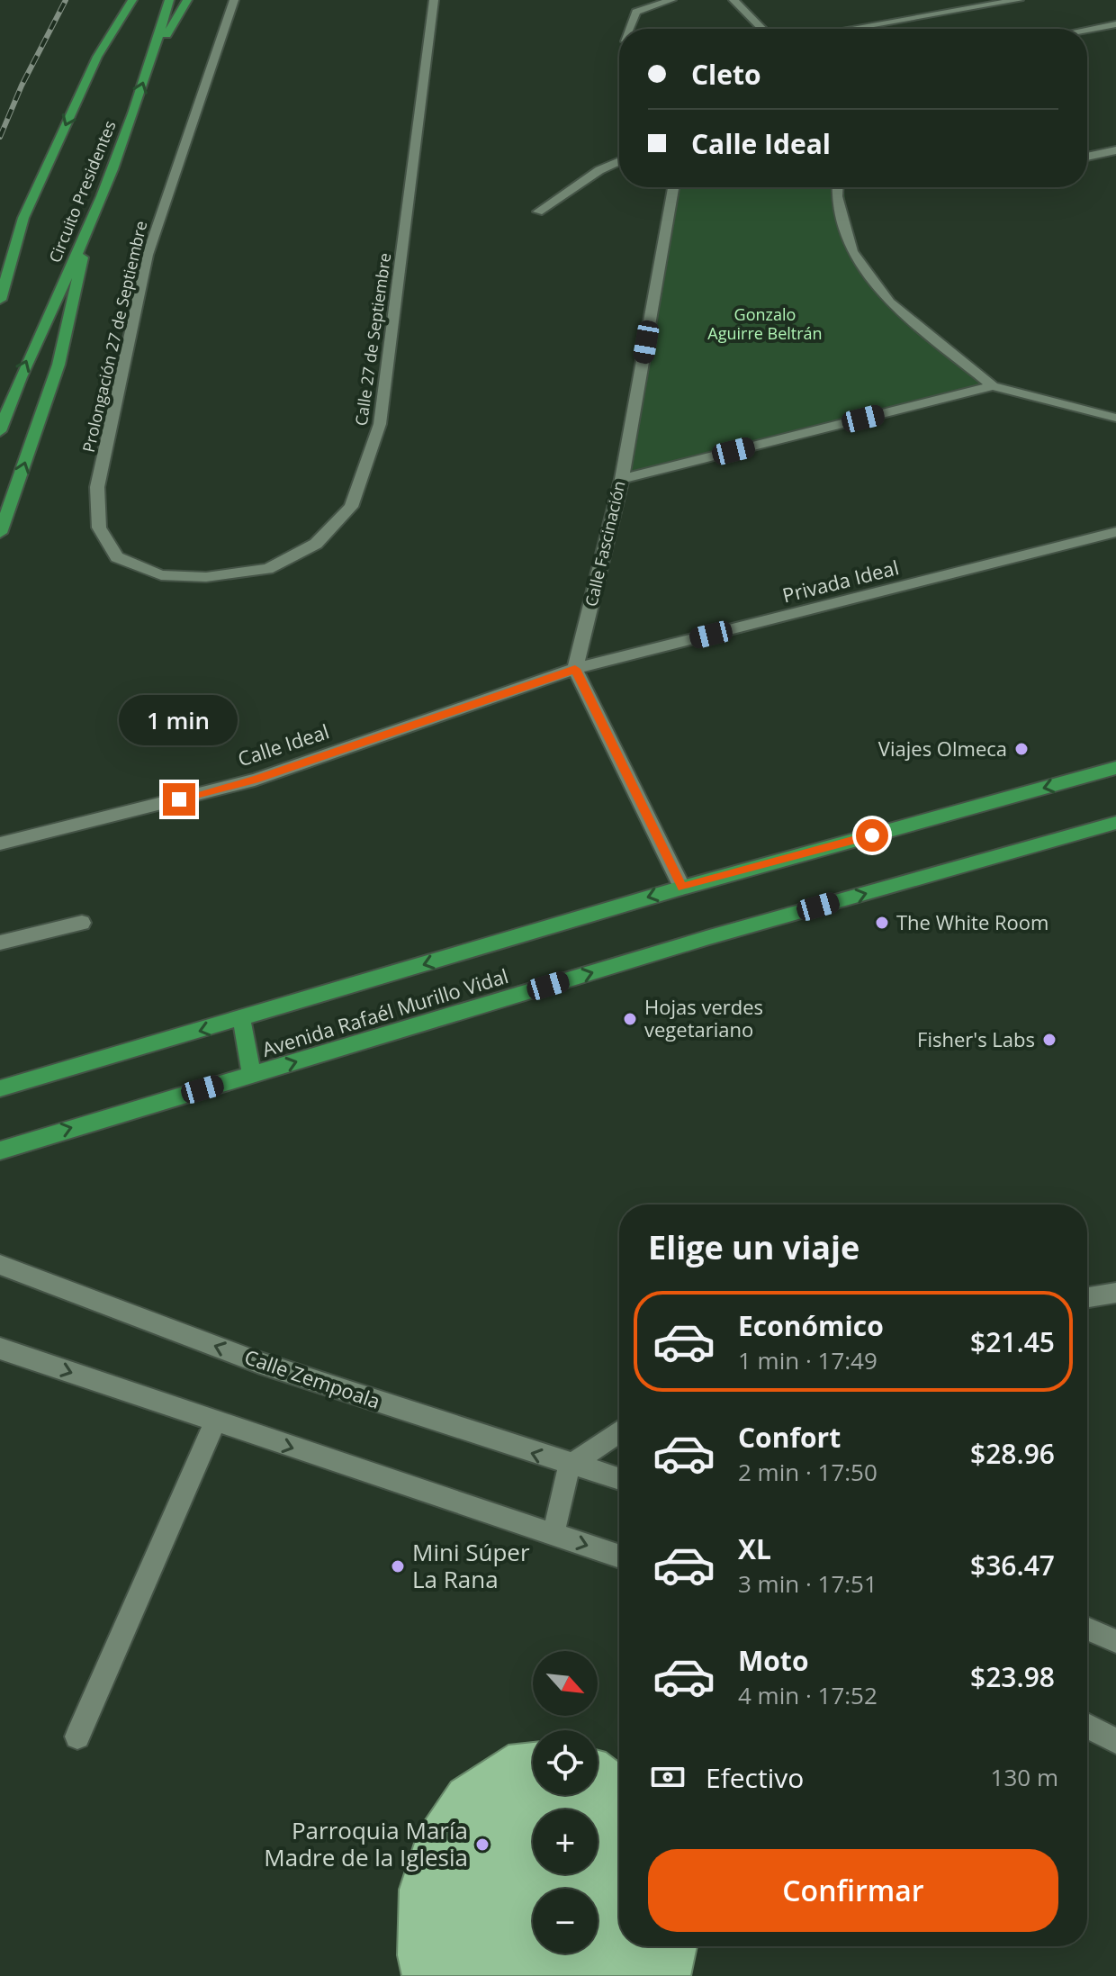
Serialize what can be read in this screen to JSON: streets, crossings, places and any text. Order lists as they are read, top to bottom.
{
  "streets": {
    "main road": ["Circuito Presidentes", "Avenida Rafaél Murillo Vidal"],
    "street": [
      "Prolongación 27 de Septiembre",
      "Calle 27 de Septiembre",
      "Calle Fascinación",
      "Privada Ideal",
      "Calle Ideal",
      "Calle Zempoala"
    ]
  },
  "crossings": [
    ["Prolongación 27 de Septiembre", "Calle 27 de Septiembre"],
    ["Calle Fascinación", "Privada Ideal"],
    ["Calle Fascinación", "Calle Ideal"],
    ["Privada Ideal", "Calle Ideal"]
  ],
  "parks": ["Gonzalo Aguirre Beltrán"],
  "places": [
    "Viajes Olmeca",
    "The White Room",
    "Hojas verdes vegetariano",
    "Fisher's Labs",
    "Mini Súper La Rana",
    "Parroquia María Madre de la Iglesia"
  ],
  "north": "bottom right",
  "page": {
    "banner": ["Cleto", "Calle Ideal"],
    "bubble": "1 min",
    "heading": "Elige un viaje",
    "list": [
      {
        "name": "Económico",
        "note": "1 min · 17:49",
        "value": "$21.45"
      },
      {
        "name": "Confort",
        "note": "2 min · 17:50",
        "value": "$28.96"
      },
      {
        "name": "XL",
        "note": "3 min · 17:51",
        "value": "$36.47"
      },
      {
        "name": "Moto",
        "note": "4 min · 17:52",
        "value": "$23.98"
      }
    ],
    "map_buttons": ["+", "−"],
    "pay": ["Efectivo", "130 m"],
    "buttons": "Confirmar"
  }
}
